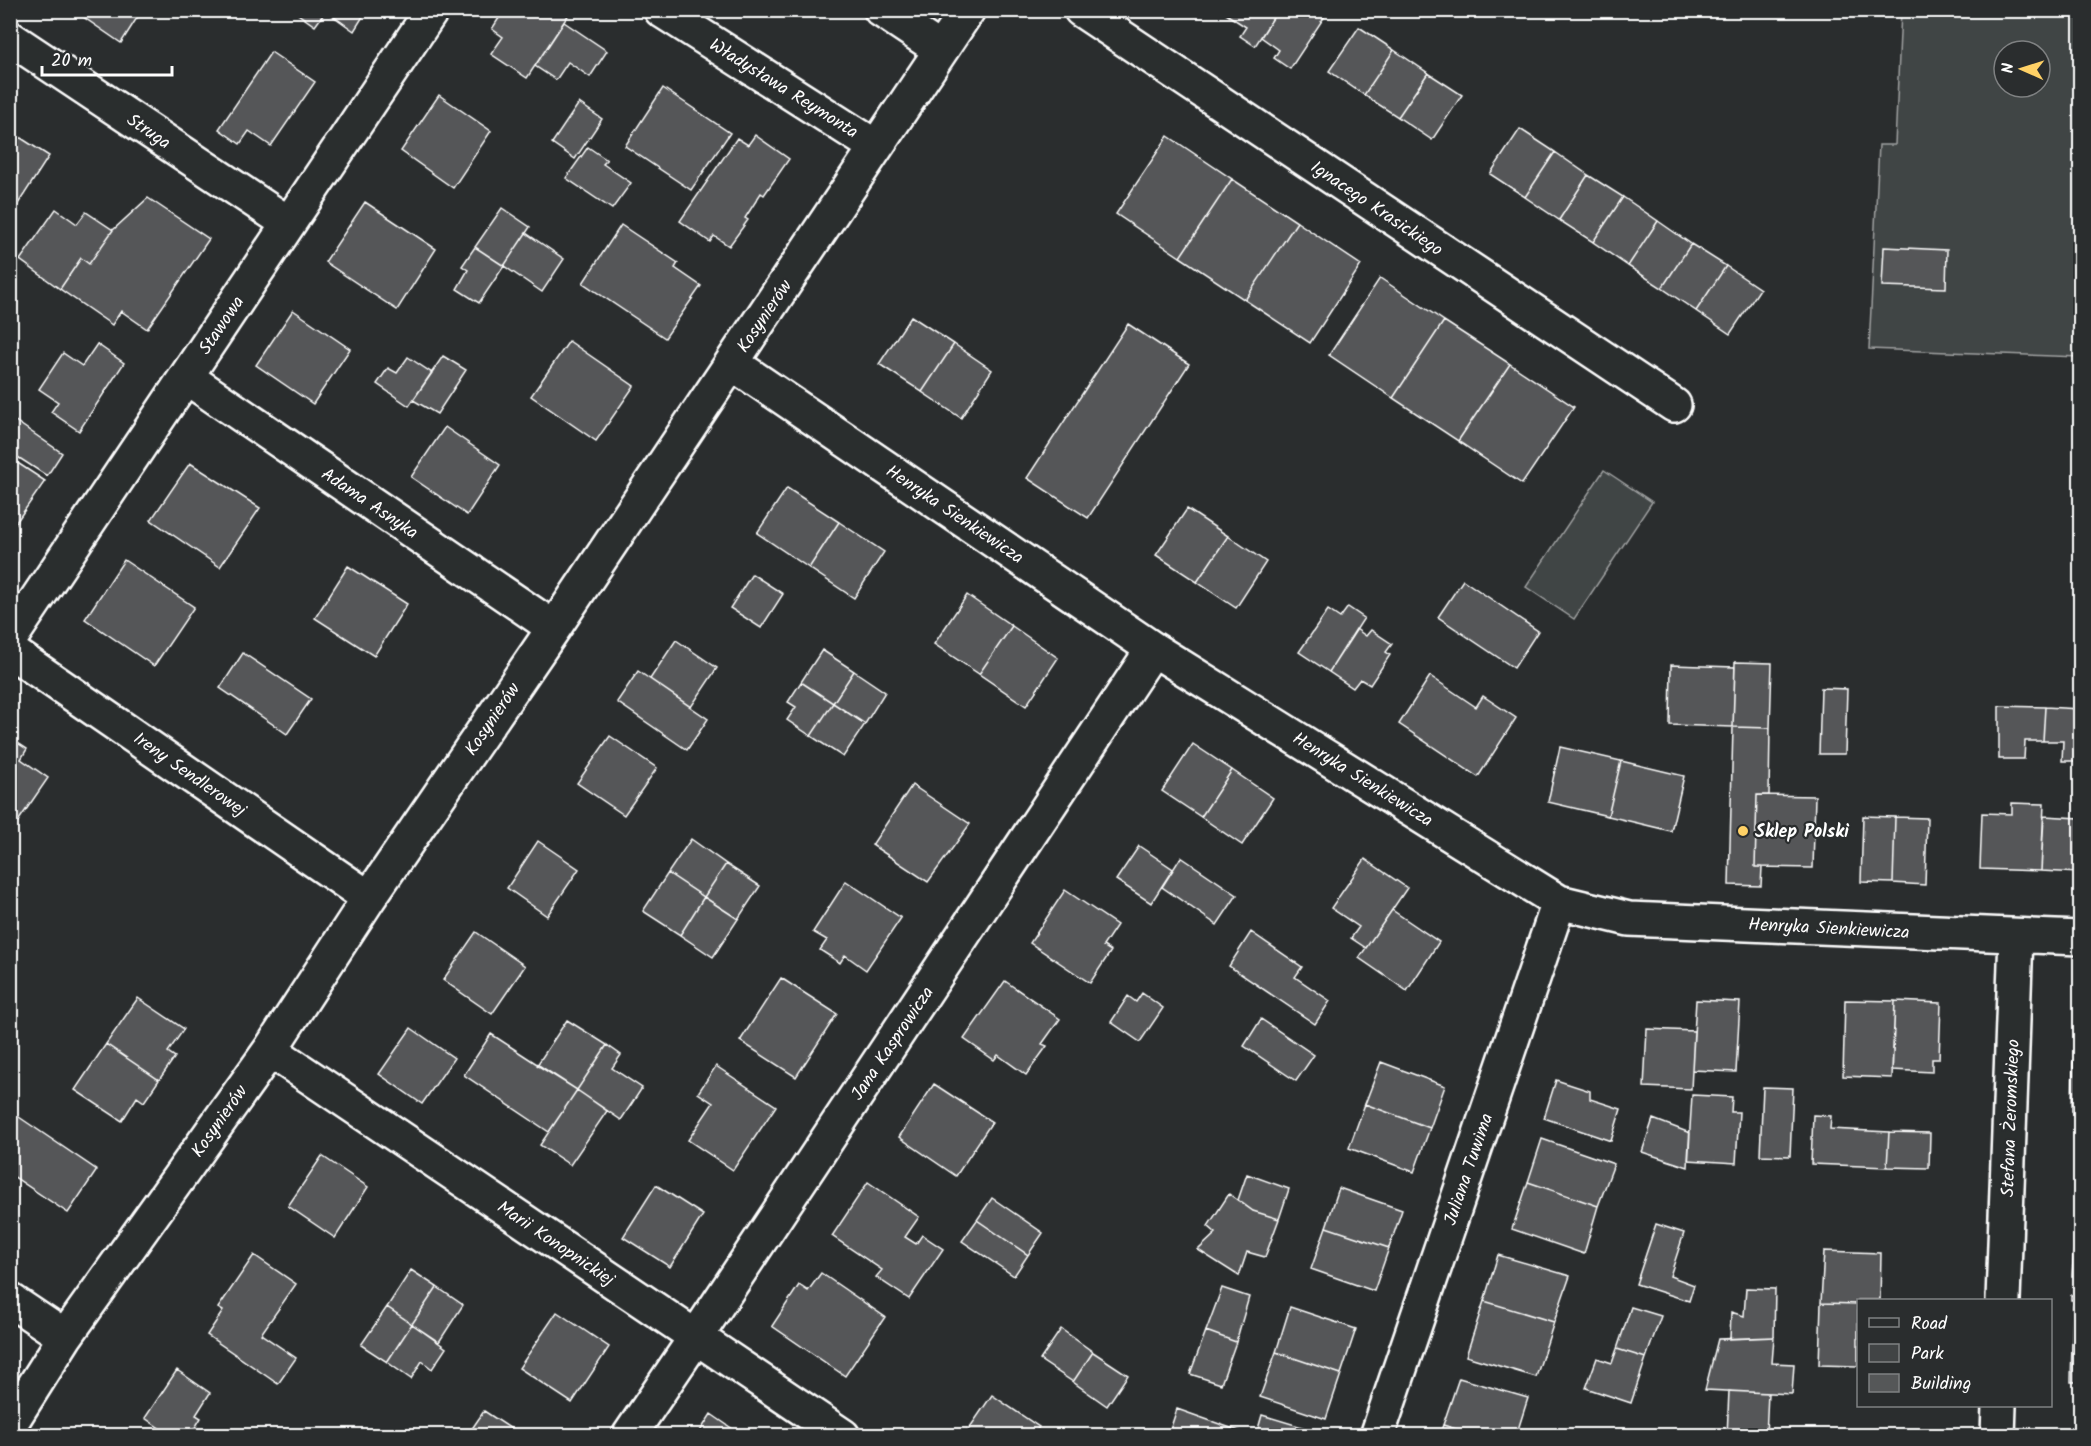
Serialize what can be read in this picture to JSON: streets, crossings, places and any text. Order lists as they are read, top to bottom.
{
  "streets": {
    "street": [
      "Władysława Reymonta",
      "Struga",
      "Ignacego Krasickiego",
      "Kosynierów",
      "Stawowa",
      "Adama Asnyka",
      "Henryka Sienkiewicza",
      "Ireny Sendlerowej",
      "Jana Kasprowicza",
      "Stefana Żeromskiego",
      "Juliana Tuwima",
      "Marii Konopnickiej"
    ]
  },
  "crossings": [
    ["Władysława Reymonta", "Kosynierów"],
    ["Struga", "Stawowa"],
    ["Kosynierów", "Adama Asnyka"],
    ["Kosynierów", "Henryka Sienkiewicza"],
    ["Kosynierów", "Ireny Sendlerowej"],
    ["Kosynierów", "Marii Konopnickiej"],
    ["Stawowa", "Adama Asnyka"],
    ["Henryka Sienkiewicza", "Jana Kasprowicza"],
    ["Henryka Sienkiewicza", "Stefana Żeromskiego"],
    ["Henryka Sienkiewicza", "Juliana Tuwima"],
    ["Jana Kasprowicza", "Marii Konopnickiej"]
  ],
  "places": ["Sklep Polski"],
  "legend": ["Road", "Park", "Building"],
  "scale_bar": "20 m",
  "north": "left"
}
